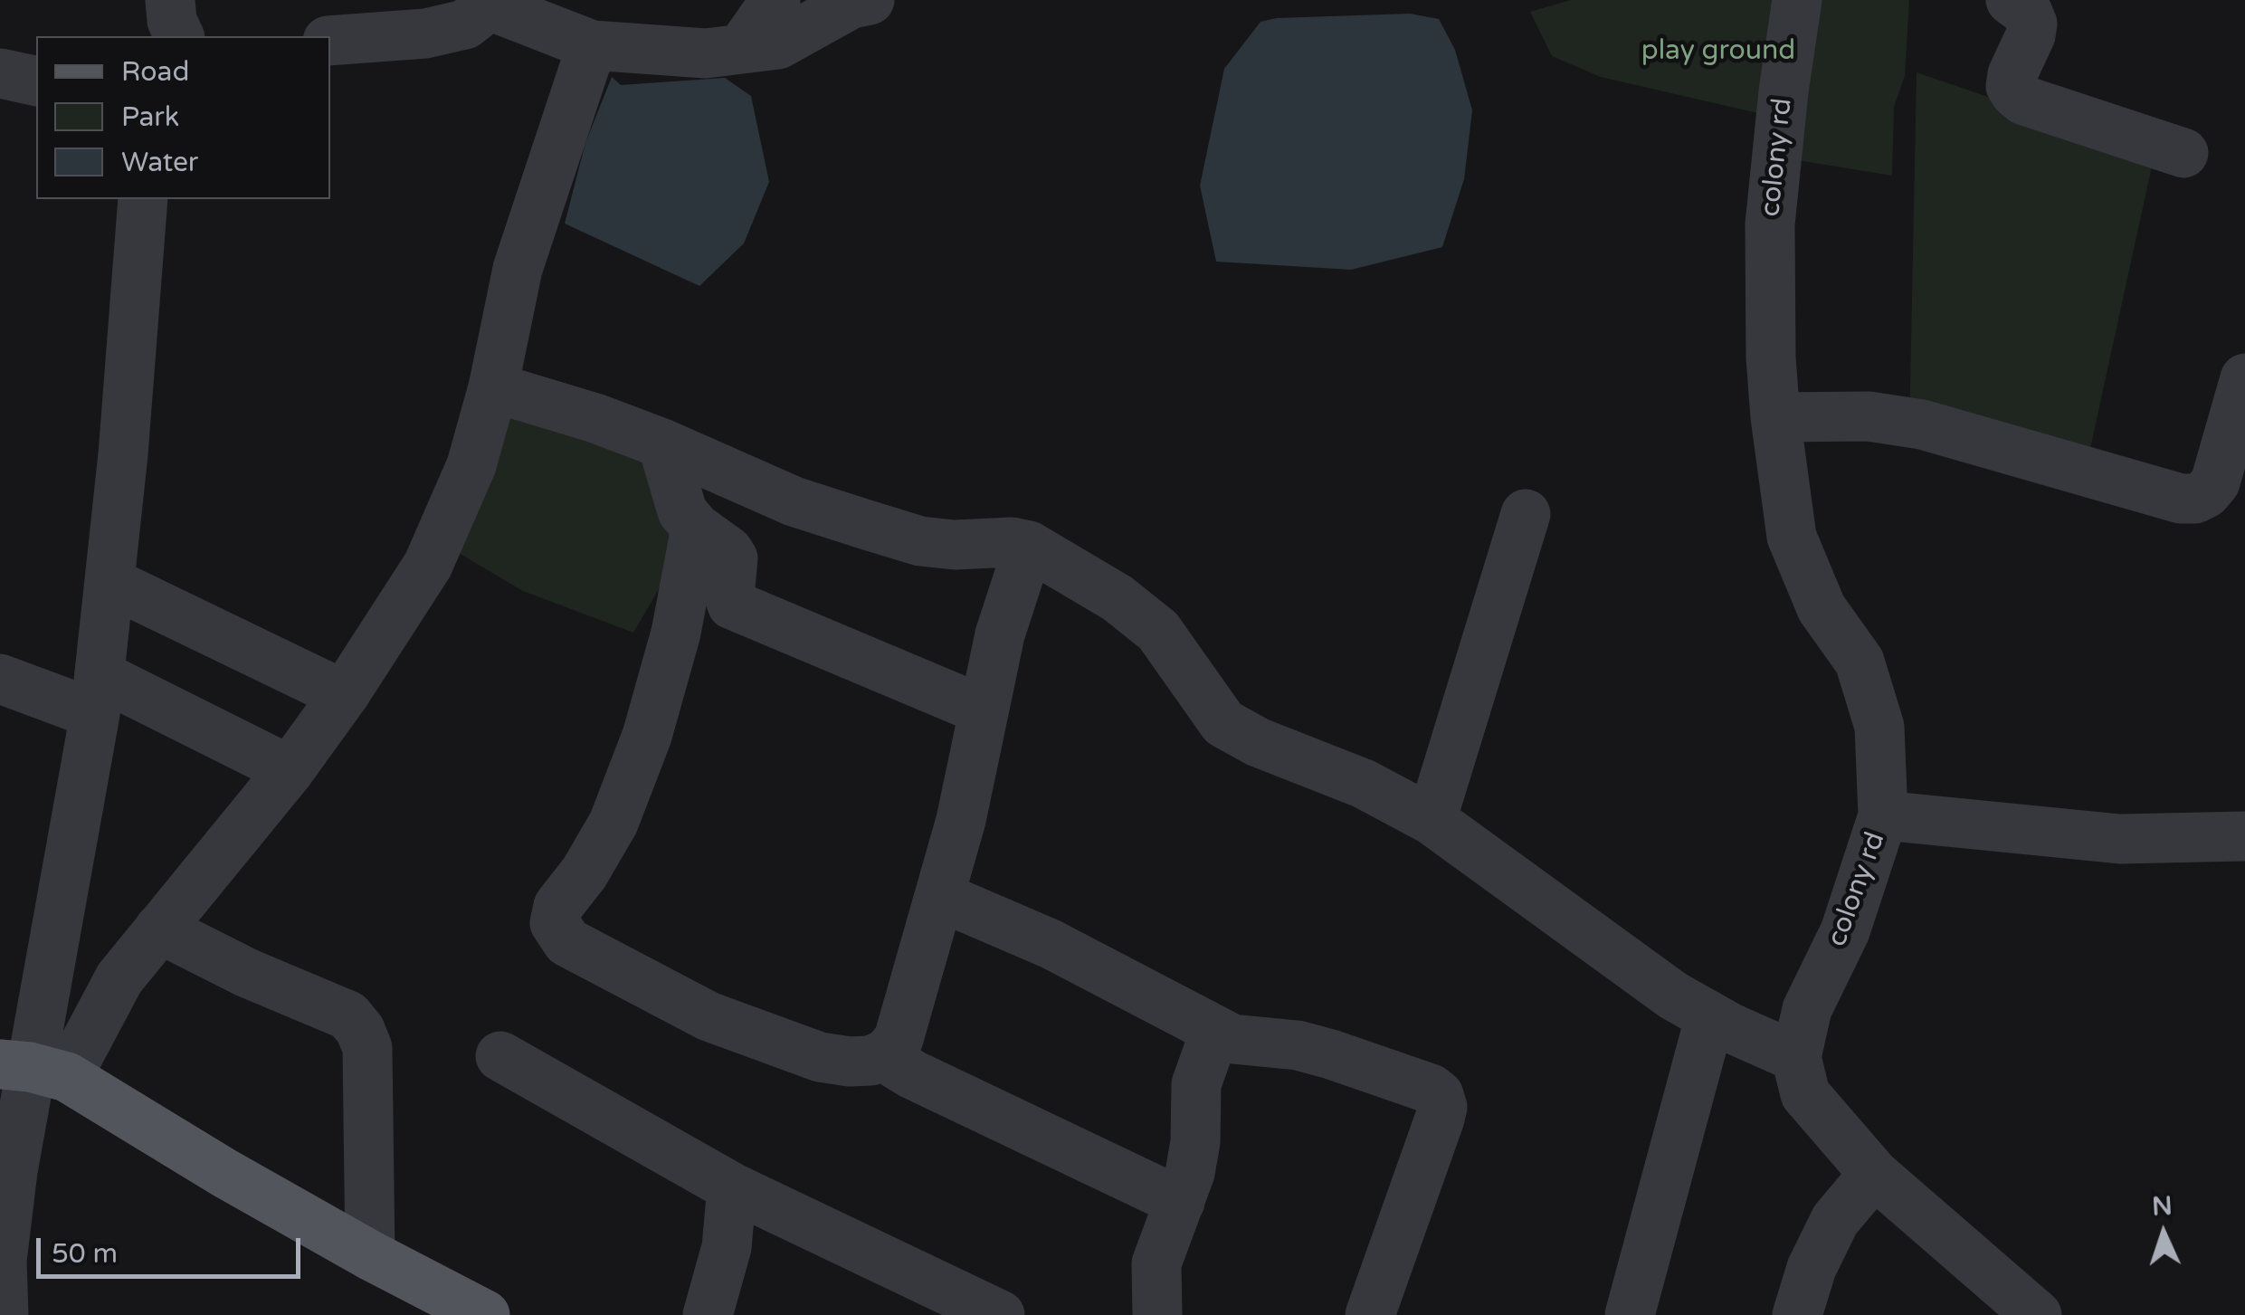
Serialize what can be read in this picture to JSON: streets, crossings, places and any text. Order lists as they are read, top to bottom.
{
  "streets": {
    "street": ["colony rd"]
  },
  "parks": ["play ground"],
  "legend": ["Road", "Park", "Water"],
  "scale_bar": "50 m",
  "north": "top"
}
